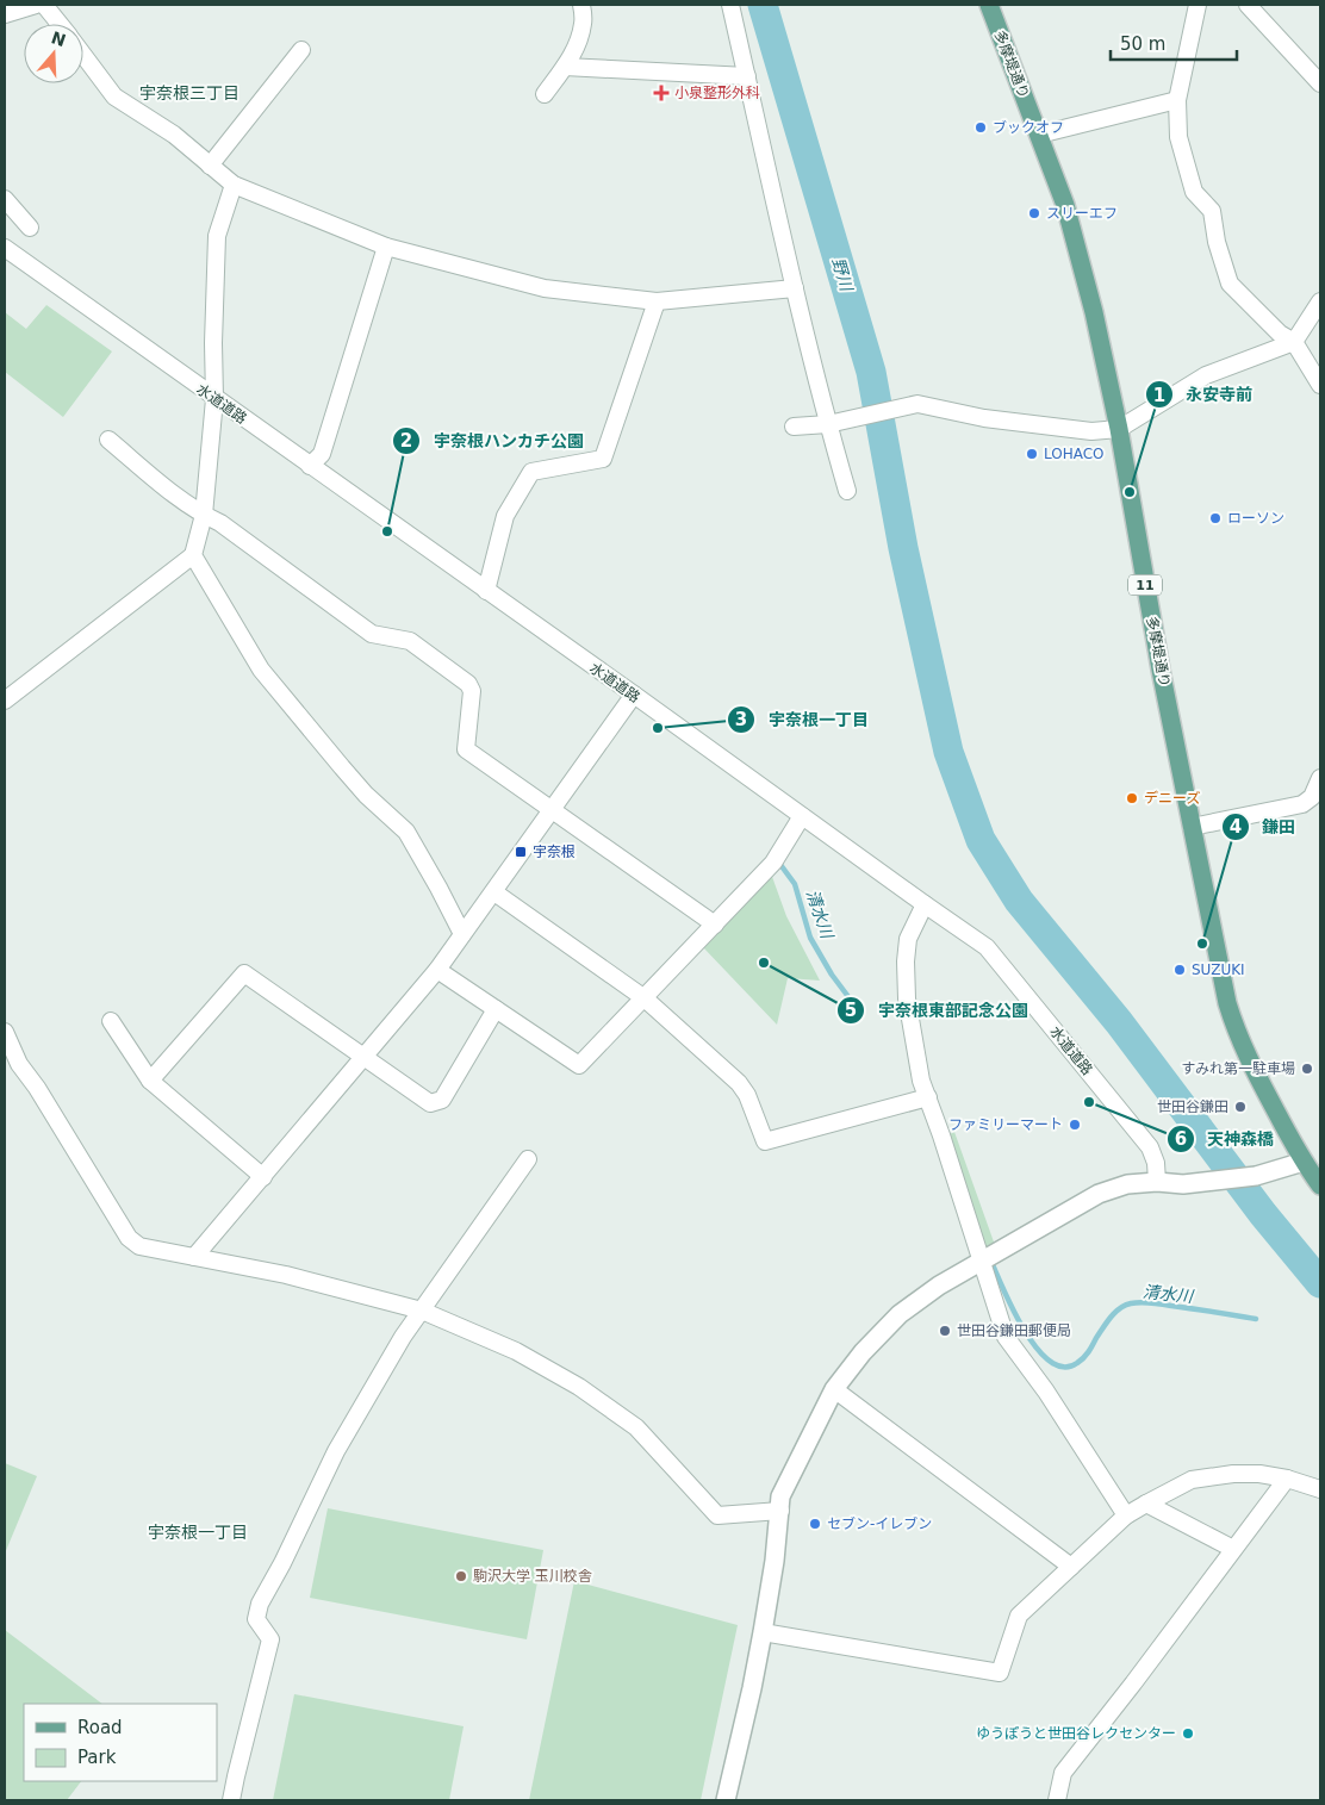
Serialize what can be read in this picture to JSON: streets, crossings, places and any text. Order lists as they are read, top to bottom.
{
  "streets": {
    "main road": ["多摩堤通り", "11"],
    "street": ["水道道路"]
  },
  "districts": ["宇奈根三丁目", "宇奈根一丁目"],
  "water": ["野川", "清水川"],
  "places": {
    "health": ["小泉整形外科"],
    "other": [
      "ブックオフ",
      "スリーエフ",
      "LOHACO",
      "永安寺前",
      "ローソン",
      "宇奈根ハンカチ公園",
      "宇奈根一丁目",
      "デニーズ",
      "鎌田",
      "宇奈根東部記念公園",
      "SUZUKI",
      "すみれ第一駐車場",
      "天神森橋",
      "世田谷鎌田",
      "ファミリーマート",
      "世田谷鎌田郵便局",
      "セブン-イレブン",
      "駒沢大学 玉川校舎",
      "ゆうぽうと世田谷レクセンター"
    ],
    "transit": ["宇奈根"]
  },
  "legend": ["Road", "Park"],
  "scale_bar": "50 m",
  "north": "top"
}
